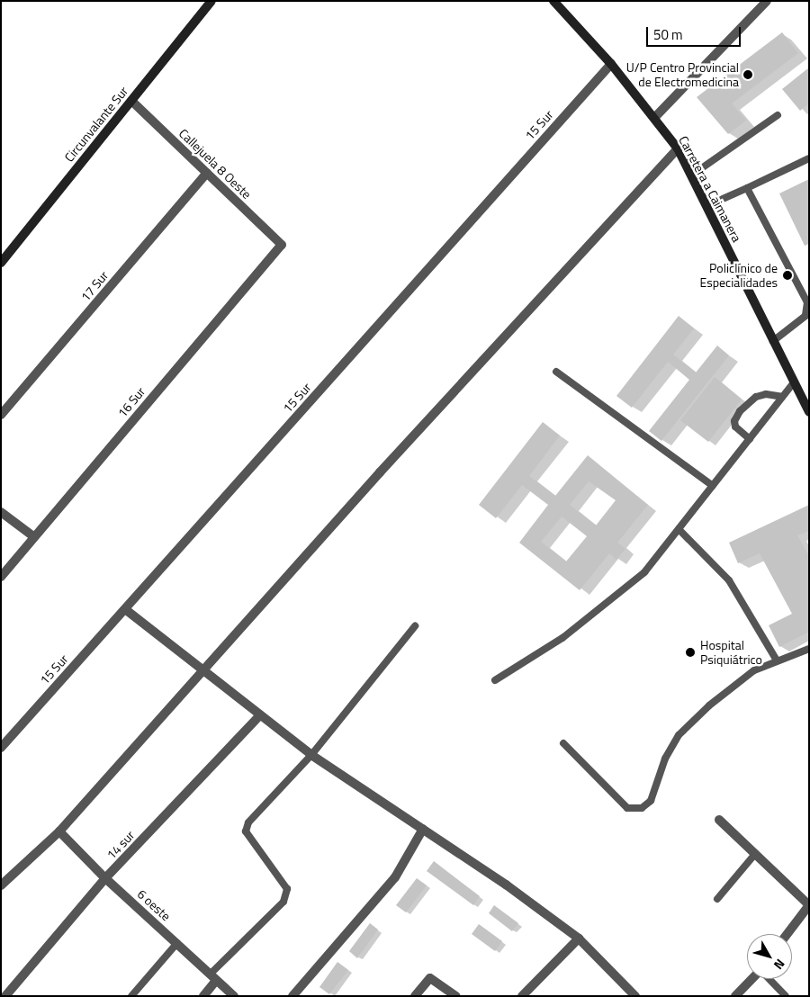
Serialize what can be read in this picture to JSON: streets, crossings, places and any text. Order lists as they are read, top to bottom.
{
  "streets": {
    "main road": ["Circunvalante Sur", "Carretera a Caimanera"],
    "street": [
      "15 Sur",
      "Callejuela 8 Oeste",
      "17 Sur",
      "16 Sur",
      "14 sur",
      "6 oeste"
    ]
  },
  "crossings": [
    ["Circunvalante Sur", "Callejuela 8 Oeste"],
    ["15 Sur", "Carretera a Caimanera"],
    ["Callejuela 8 Oeste", "17 Sur"],
    ["Callejuela 8 Oeste", "16 Sur"],
    ["14 sur", "6 oeste"]
  ],
  "places": ["U/P Centro Provincial de Electromedicina", "Policlínico de Especialidades", "Hospital Psiquiátrico"],
  "scale_bar": "50 m",
  "north": "bottom right"
}
